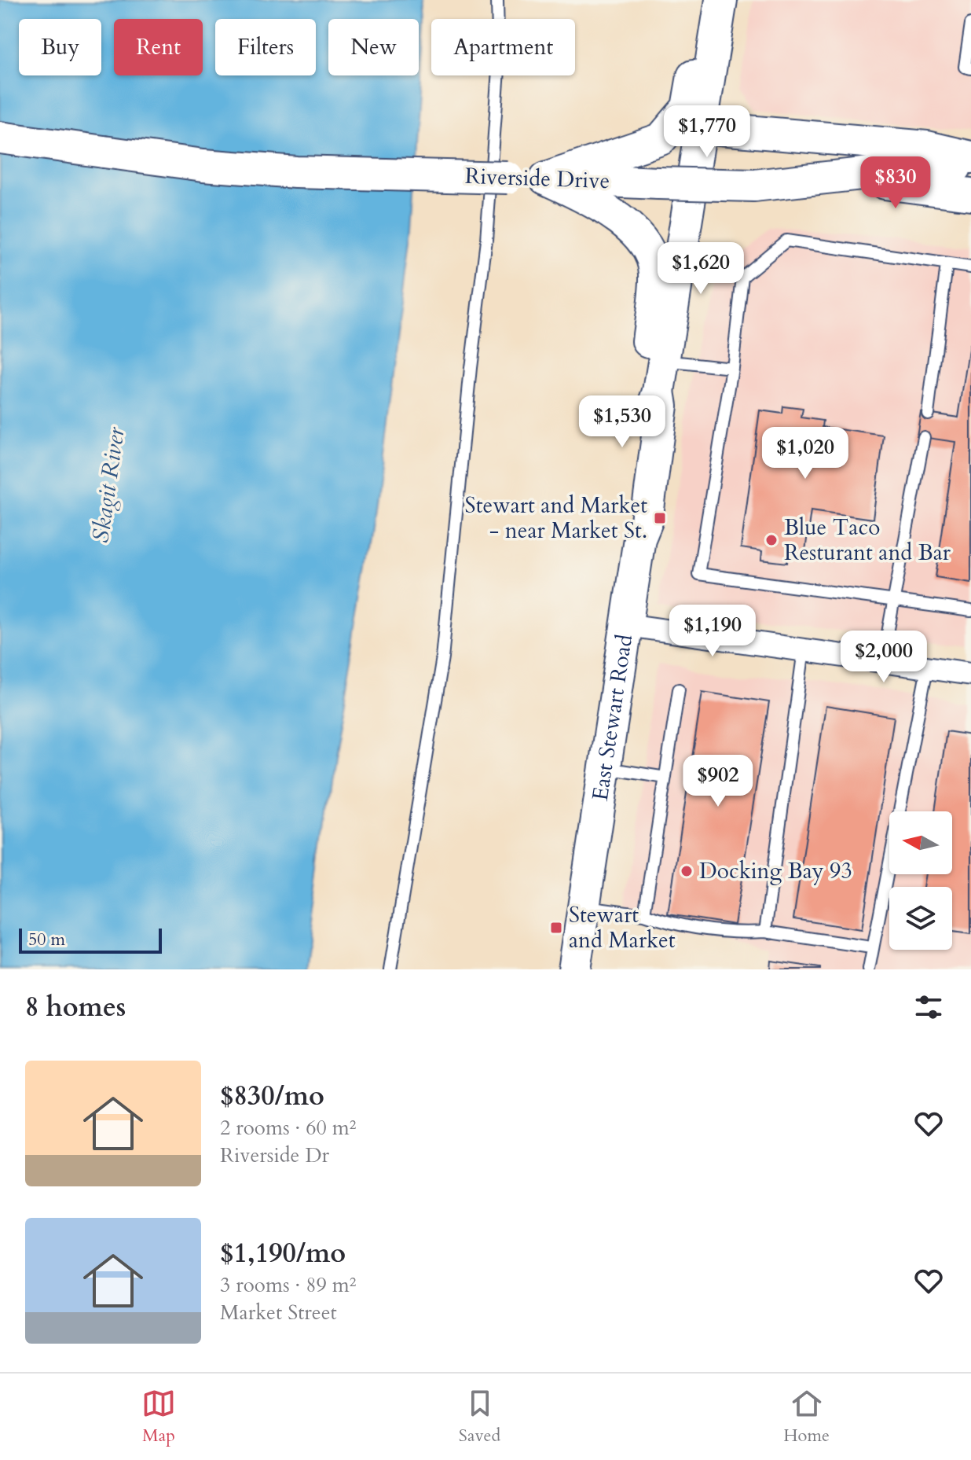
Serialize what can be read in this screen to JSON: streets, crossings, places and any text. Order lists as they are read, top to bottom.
{
  "streets": {
    "main road": ["Riverside Drive", "East Stewart Road"]
  },
  "water": ["Skagit River"],
  "places": {
    "transit": ["Stewart and Market - near Market St.", "Stewart and Market"],
    "other": ["Blue Taco Resturant and Bar", "Docking Bay 93"]
  },
  "scale_bar": "50 m",
  "north": "left",
  "page": {
    "chip": [
      "Buy",
      "Rent",
      "Filters",
      "New",
      "Apartment"
    ],
    "price": [
      "$1,770",
      "$830",
      "$1,620",
      "$1,530",
      "$1,020",
      "$1,190",
      "$2,000",
      "$902"
    ],
    "scale": "50 m",
    "heading": "8 homes",
    "list": [
      {
        "name": "$830/mo",
        "note": "2 rooms · 60 m² · Riverside Dr"
      },
      {
        "name": "$1,190/mo",
        "note": "3 rooms · 89 m² · Market Street"
      }
    ],
    "tabs": ["Map", "Saved", "Home"]
  }
}
